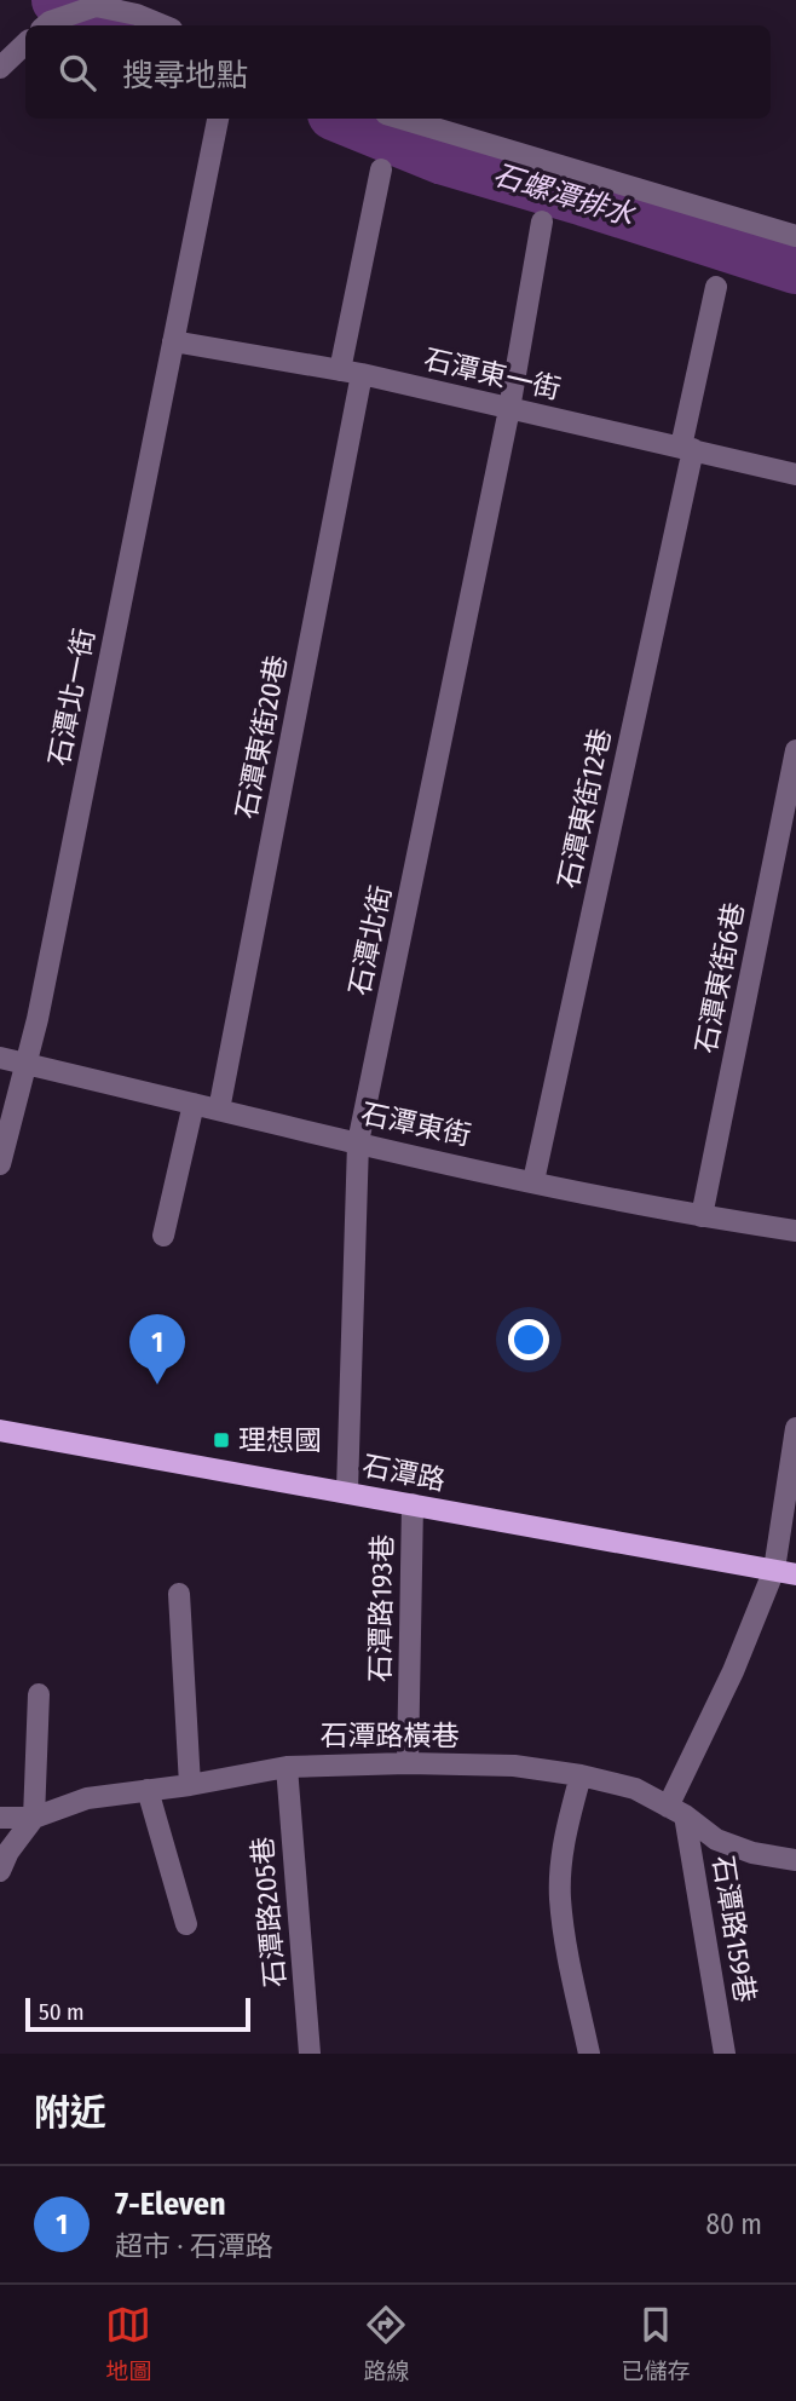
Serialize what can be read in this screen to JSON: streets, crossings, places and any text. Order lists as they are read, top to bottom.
{
  "streets": {
    "main road": ["石潭路"],
    "street": [
      "石潭東一街",
      "石潭北一街",
      "石潭東街20巷",
      "石潭東街12巷",
      "石潭北街",
      "石潭東街6巷",
      "石潭東街",
      "石潭路193巷",
      "石潭路橫巷",
      "石潭路205巷",
      "石潭路159巷"
    ]
  },
  "crossings": [
    ["石潭東一街", "石潭北一街"],
    ["石潭東一街", "石潭東街20巷"],
    ["石潭東一街", "石潭東街12巷"],
    ["石潭東一街", "石潭北街"],
    ["石潭北一街", "石潭東街"],
    ["石潭東街20巷", "石潭東街"],
    ["石潭東街12巷", "石潭東街"],
    ["石潭北街", "石潭東街"],
    ["石潭北街", "石潭路"],
    ["石潭東街6巷", "石潭東街"],
    ["石潭路", "石潭路193巷"],
    ["石潭路193巷", "石潭路橫巷"],
    ["石潭路橫巷", "石潭路205巷"],
    ["石潭路橫巷", "石潭路159巷"]
  ],
  "water": ["石螺潭排水"],
  "places": {
    "transit": ["理想國"]
  },
  "scale_bar": "50 m",
  "page": {
    "search": "搜尋地點",
    "pins": "1",
    "scale": "50 m",
    "heading": "附近",
    "list": [
      {
        "mark": "1",
        "name": "7-Eleven",
        "note": "超市 · 石潭路",
        "value": "80 m"
      }
    ],
    "nav": ["地圖", "路線", "已儲存"]
  }
}
